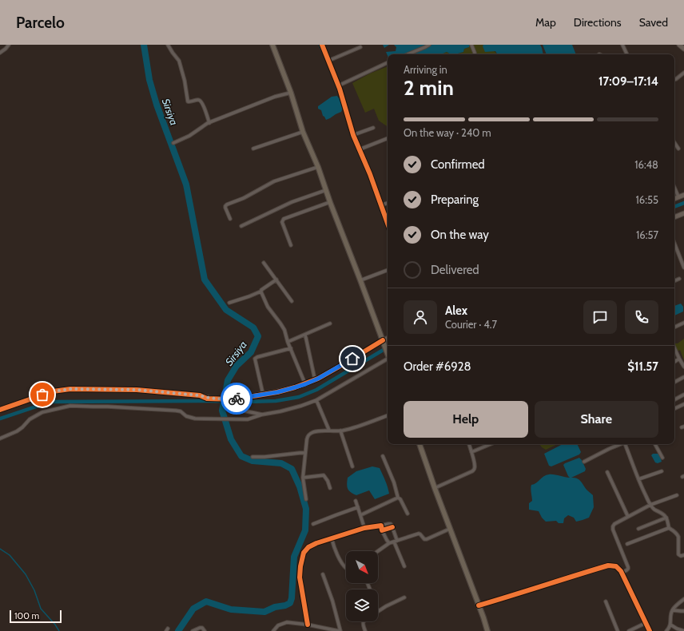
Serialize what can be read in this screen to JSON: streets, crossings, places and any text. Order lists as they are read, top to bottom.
{
  "water": ["Sirsiya"],
  "scale_bar": "100 m",
  "north": "bottom right",
  "page": {
    "header": "Parcelo",
    "nav": ["Map", "Directions", "Saved"],
    "heading": ["2 min", "Arriving in", "17:09–17:14"],
    "panel": [
      "Alex",
      "Courier · 4.7",
      "Order #6928",
      "$11.57"
    ],
    "bar": "On the way · 240 m",
    "list": [
      ["Confirmed", "16:48"],
      ["Preparing", "16:55"],
      ["On the way", "16:57"],
      "Delivered"
    ],
    "buttons": ["Help", "Share"],
    "scale": "100 m"
  }
}
